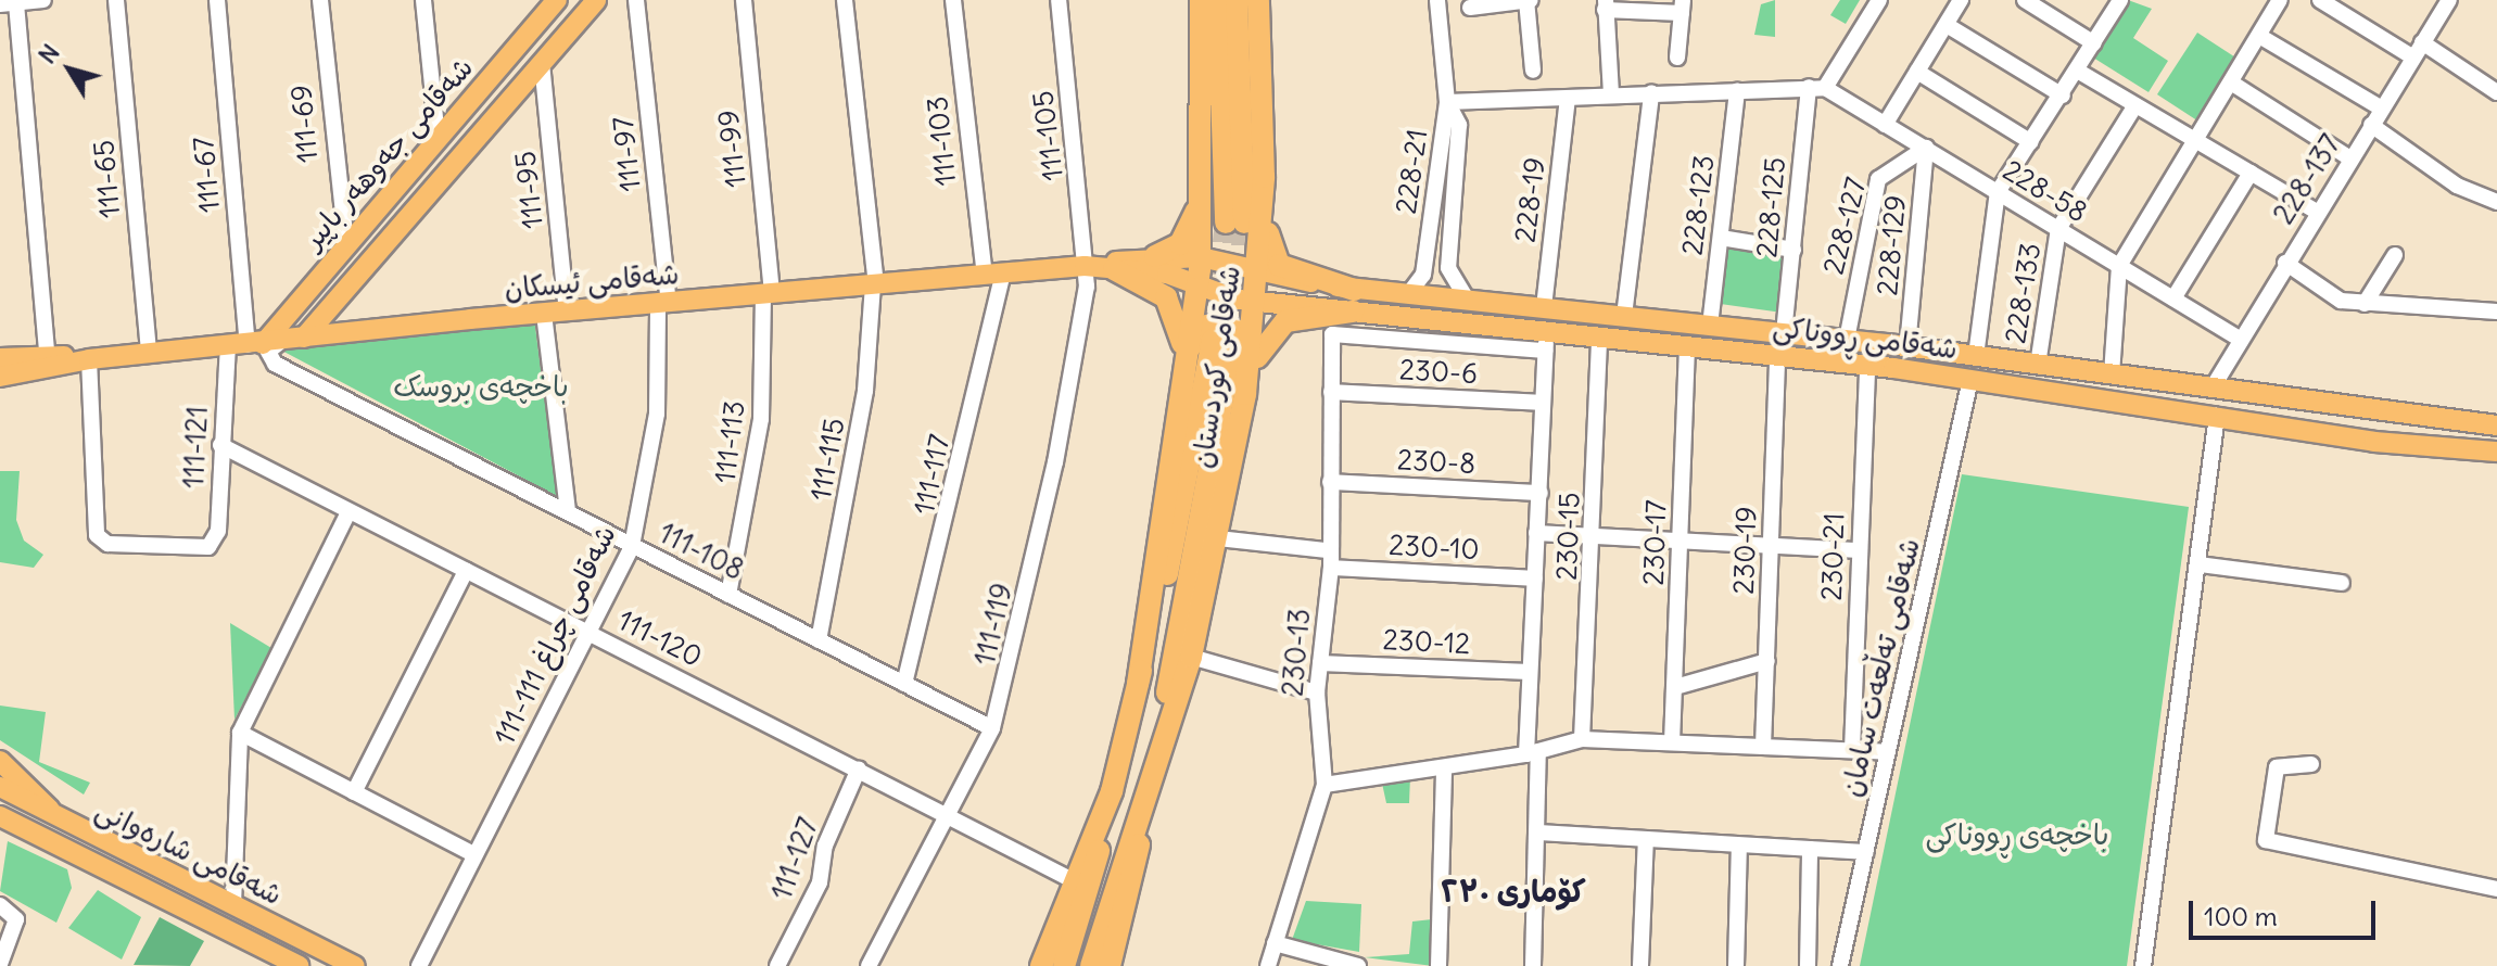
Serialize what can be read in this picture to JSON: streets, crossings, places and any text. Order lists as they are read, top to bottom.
{
  "streets": {
    "highway": ["شەقامی کوردستان"],
    "main road": [
      "شەقامی جەوهەر باپیر",
      "شەقامی ئیسکان",
      "شەقامی ڕووناکی",
      "شەقامی شارەوانی"
    ],
    "street": [
      "111-69",
      "111-105",
      "111-103",
      "111-99",
      "111-97",
      "228-21",
      "111-67",
      "111-65",
      "228-137",
      "111-95",
      "228-58",
      "228-19",
      "228-123",
      "228-125",
      "228-127",
      "228-129",
      "228-133",
      "230-6",
      "111-113",
      "111-121",
      "111-115",
      "230-8",
      "111-117",
      "230-15",
      "230-17",
      "230-10",
      "230-19",
      "111-108",
      "230-21",
      "111-119",
      "شەقامی چراغ 111-111",
      "111-120",
      "230-12",
      "230-13",
      "شەقامی تەڵعەت سامان",
      "111-127"
    ]
  },
  "crossings": [
    ["111-69", "شەقامی جەوهەر باپیر"],
    ["111-105", "شەقامی ئیسکان"],
    ["111-105", "111-119"],
    ["111-103", "شەقامی ئیسکان"],
    ["111-103", "111-117"],
    ["111-99", "شەقامی ئیسکان"],
    ["111-99", "111-113"],
    ["شەقامی جەوهەر باپیر", "111-67"],
    ["شەقامی جەوهەر باپیر", "111-95"],
    ["شەقامی جەوهەر باپیر", "شەقامی ئیسکان"],
    ["شەقامی جەوهەر باپیر", "111-121"],
    ["شەقامی جەوهەر باپیر", "111-108"],
    ["111-97", "شەقامی ئیسکان"],
    ["111-97", "شەقامی چراغ 111-111"],
    ["228-21", "شەقامی ڕووناکی"],
    ["111-67", "شەقامی ئیسکان"],
    ["111-67", "111-121"],
    ["111-67", "111-108"],
    ["111-65", "شەقامی ئیسکان"],
    ["228-137", "228-58"],
    ["228-137", "شەقامی ڕووناکی"],
    ["111-95", "شەقامی ئیسکان"],
    ["228-58", "228-125"],
    ["228-58", "228-127"],
    ["228-58", "228-129"],
    ["228-58", "228-133"],
    ["228-19", "شەقامی ڕووناکی"],
    ["228-123", "شەقامی ڕووناکی"],
    ["228-125", "شەقامی ڕووناکی"],
    ["228-127", "228-129"],
    ["228-127", "شەقامی ڕووناکی"],
    ["228-129", "شەقامی ڕووناکی"],
    ["شەقامی ئیسکان", "شەقامی ڕووناکی"],
    ["شەقامی ئیسکان", "شەقامی کوردستان"],
    ["شەقامی ئیسکان", "111-113"],
    ["شەقامی ئیسکان", "111-121"],
    ["شەقامی ئیسکان", "111-115"],
    ["شەقامی ئیسکان", "111-117"],
    ["شەقامی ئیسکان", "111-108"],
    ["شەقامی ئیسکان", "111-119"],
    ["شەقامی ئیسکان", "شەقامی چراغ 111-111"],
    ["228-133", "شەقامی ڕووناکی"],
    ["شەقامی ڕووناکی", "شەقامی کوردستان"],
    ["شەقامی ڕووناکی", "230-15"],
    ["شەقامی ڕووناکی", "230-17"],
    ["شەقامی ڕووناکی", "230-19"],
    ["شەقامی ڕووناکی", "230-21"],
    ["شەقامی ڕووناکی", "230-13"],
    ["شەقامی ڕووناکی", "شەقامی تەڵعەت سامان"],
    ["شەقامی کوردستان", "111-120"],
    ["230-6", "230-13"],
    ["111-113", "111-108"],
    ["111-121", "111-108"],
    ["111-121", "111-120"],
    ["111-115", "111-108"],
    ["230-8", "230-13"],
    ["111-117", "111-108"],
    ["230-10", "230-13"],
    ["111-108", "111-119"],
    ["111-108", "شەقامی چراغ 111-111"],
    ["111-119", "111-120"],
    ["شەقامی چراغ 111-111", "111-120"],
    ["111-120", "111-127"],
    ["230-12", "230-13"]
  ],
  "districts": ["کۆماری ٢٣٠"],
  "parks": ["باخچەی بروسک", "باخچەی ڕووناکی"],
  "scale_bar": "100 m",
  "north": "top left"
}
